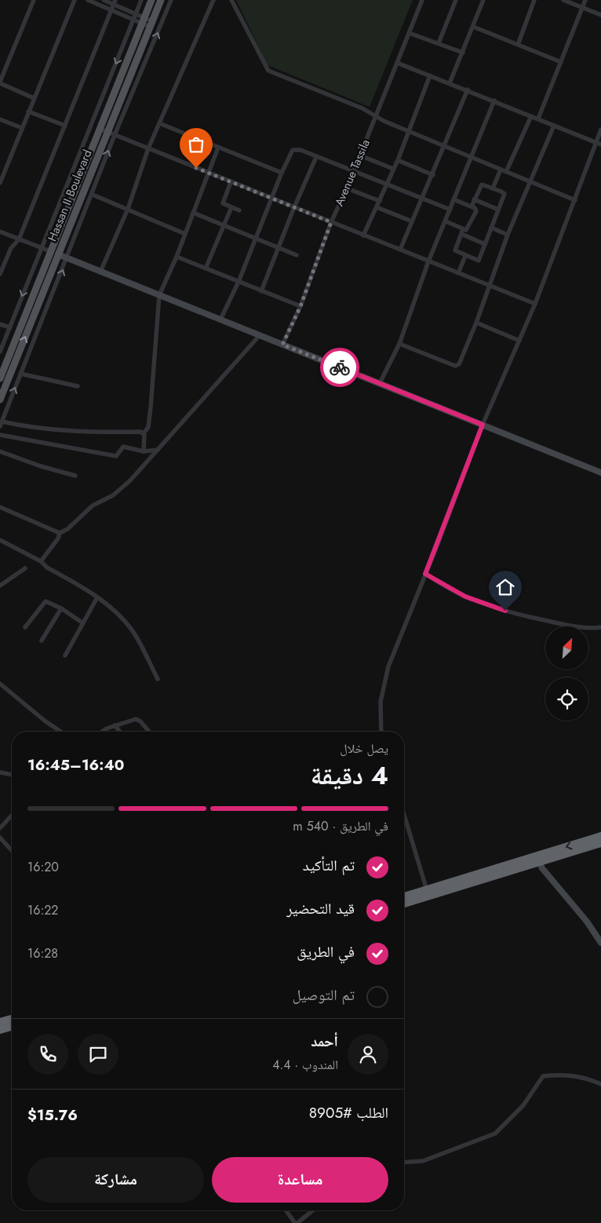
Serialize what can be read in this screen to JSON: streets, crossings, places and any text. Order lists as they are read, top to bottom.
{
  "streets": {
    "main road": ["Hassan II Boulevard"],
    "street": ["Avenue Tassila"]
  },
  "north": "top right",
  "page": {
    "heading": ["4 دقيقة", "يصل خلال", "16:40–16:45"],
    "panel": [
      "أحمد",
      "المندوب · 4.4",
      "الطلب #8905",
      "$15.76"
    ],
    "bar": "في الطريق · 540 m",
    "list": [
      ["تم التأكيد", "16:20"],
      ["قيد التحضير", "16:22"],
      ["في الطريق", "16:28"],
      "تم التوصيل"
    ],
    "buttons": ["مساعدة", "مشاركة"]
  }
}
